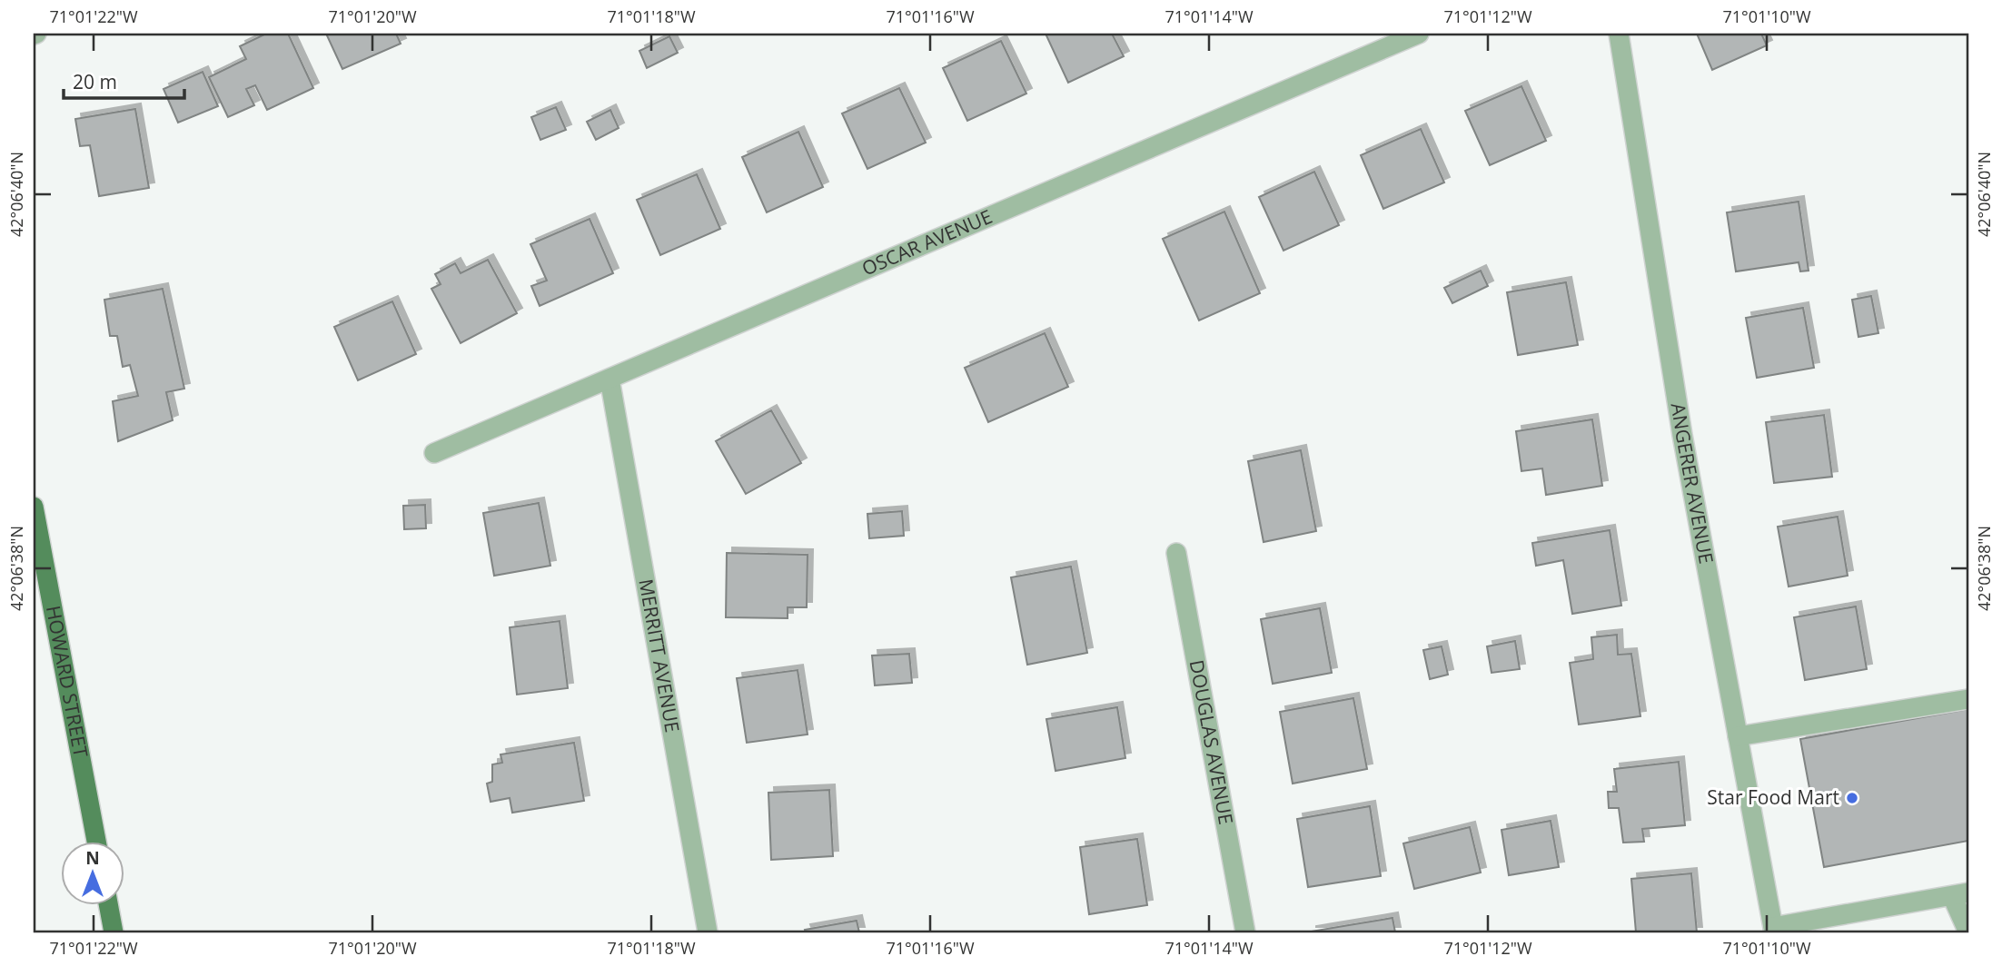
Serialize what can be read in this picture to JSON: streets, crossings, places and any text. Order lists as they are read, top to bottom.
{
  "streets": {
    "main road": ["HOWARD STREET"],
    "street": [
      "OSCAR AVENUE",
      "ANGERER AVENUE",
      "MERRITT AVENUE",
      "DOUGLAS AVENUE"
    ]
  },
  "crossings": [
    ["OSCAR AVENUE", "MERRITT AVENUE"]
  ],
  "places": ["Star Food Mart"],
  "scale_bar": "20 m",
  "north": "top",
  "coordinates": [
    "71°01'22\"W",
    "71°01'20\"W",
    "71°01'18\"W",
    "71°01'16\"W",
    "71°01'14\"W",
    "71°01'12\"W",
    "71°01'10\"W",
    "42°06'40\"N",
    "42°06'38\"N"
  ]
}
